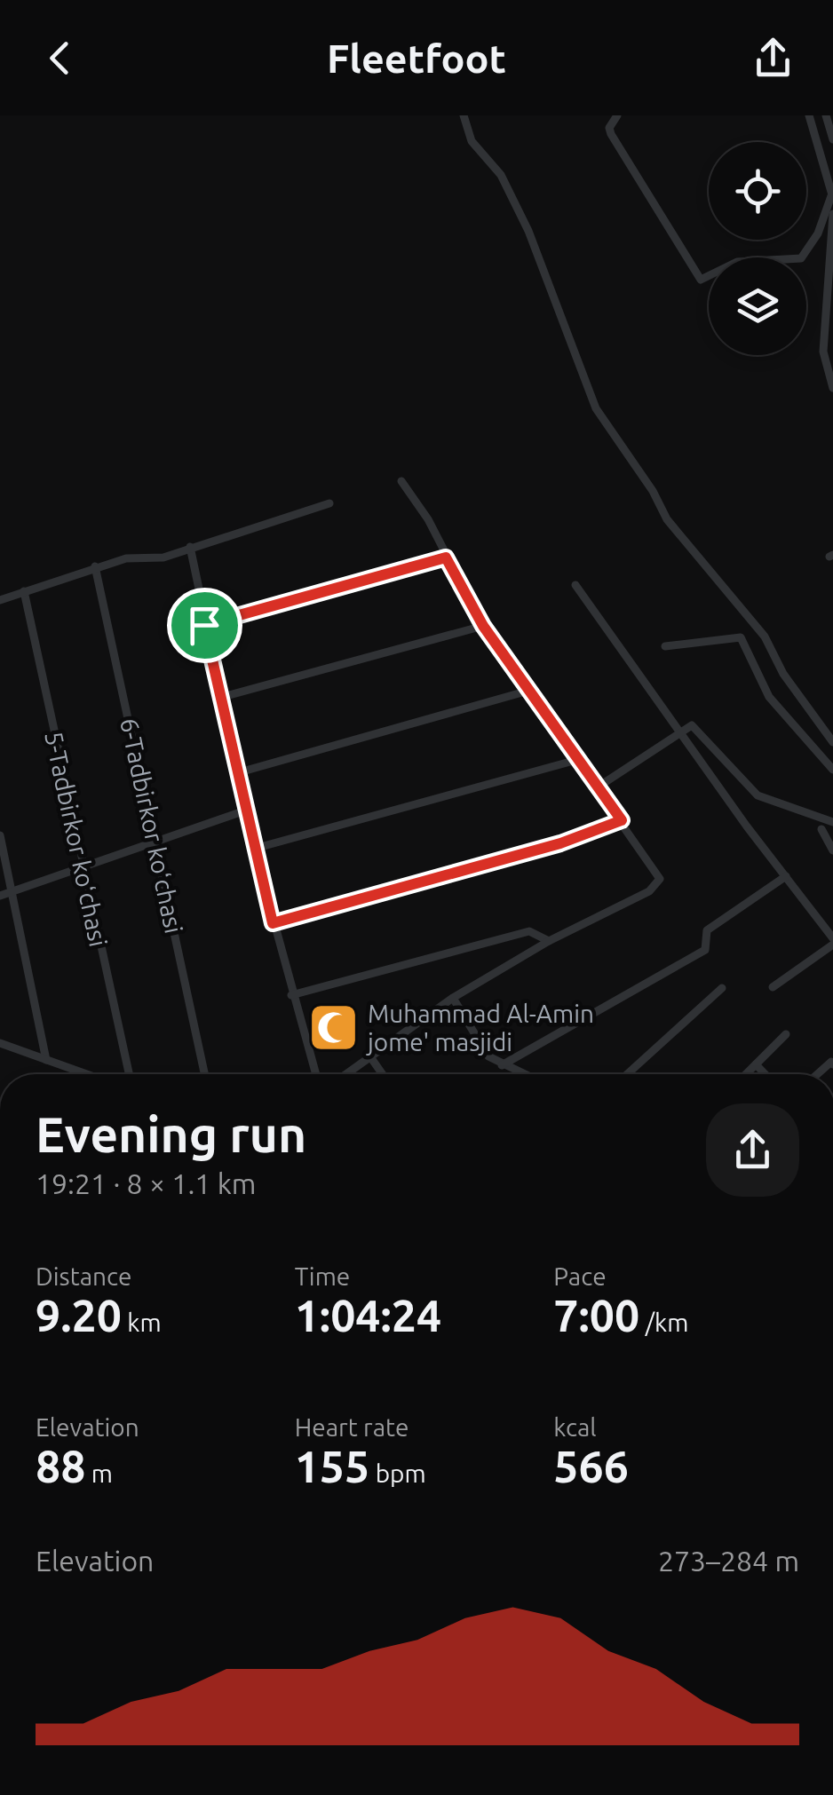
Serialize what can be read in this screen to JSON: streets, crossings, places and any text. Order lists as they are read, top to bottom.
{
  "streets": {
    "street": ["6-Tadbirkor koʻchasi", "5-Tadbirkor koʻchasi"]
  },
  "places": {
    "mosque": ["Muhammad Al-Amin jome' masjidi"]
  },
  "page": {
    "header": "Fleetfoot",
    "heading": ["Evening run", "19:21 · 8 × 1.1 km"],
    "stats": [
      ["Distance", "9.20 km"],
      ["Time", "1:04:24"],
      ["Pace", "7:00 /km"],
      ["Elevation", "88 m"],
      ["Heart rate", "155 bpm"],
      ["kcal", "566"]
    ],
    "chart": ["Elevation", "273–284 m"]
  }
}
